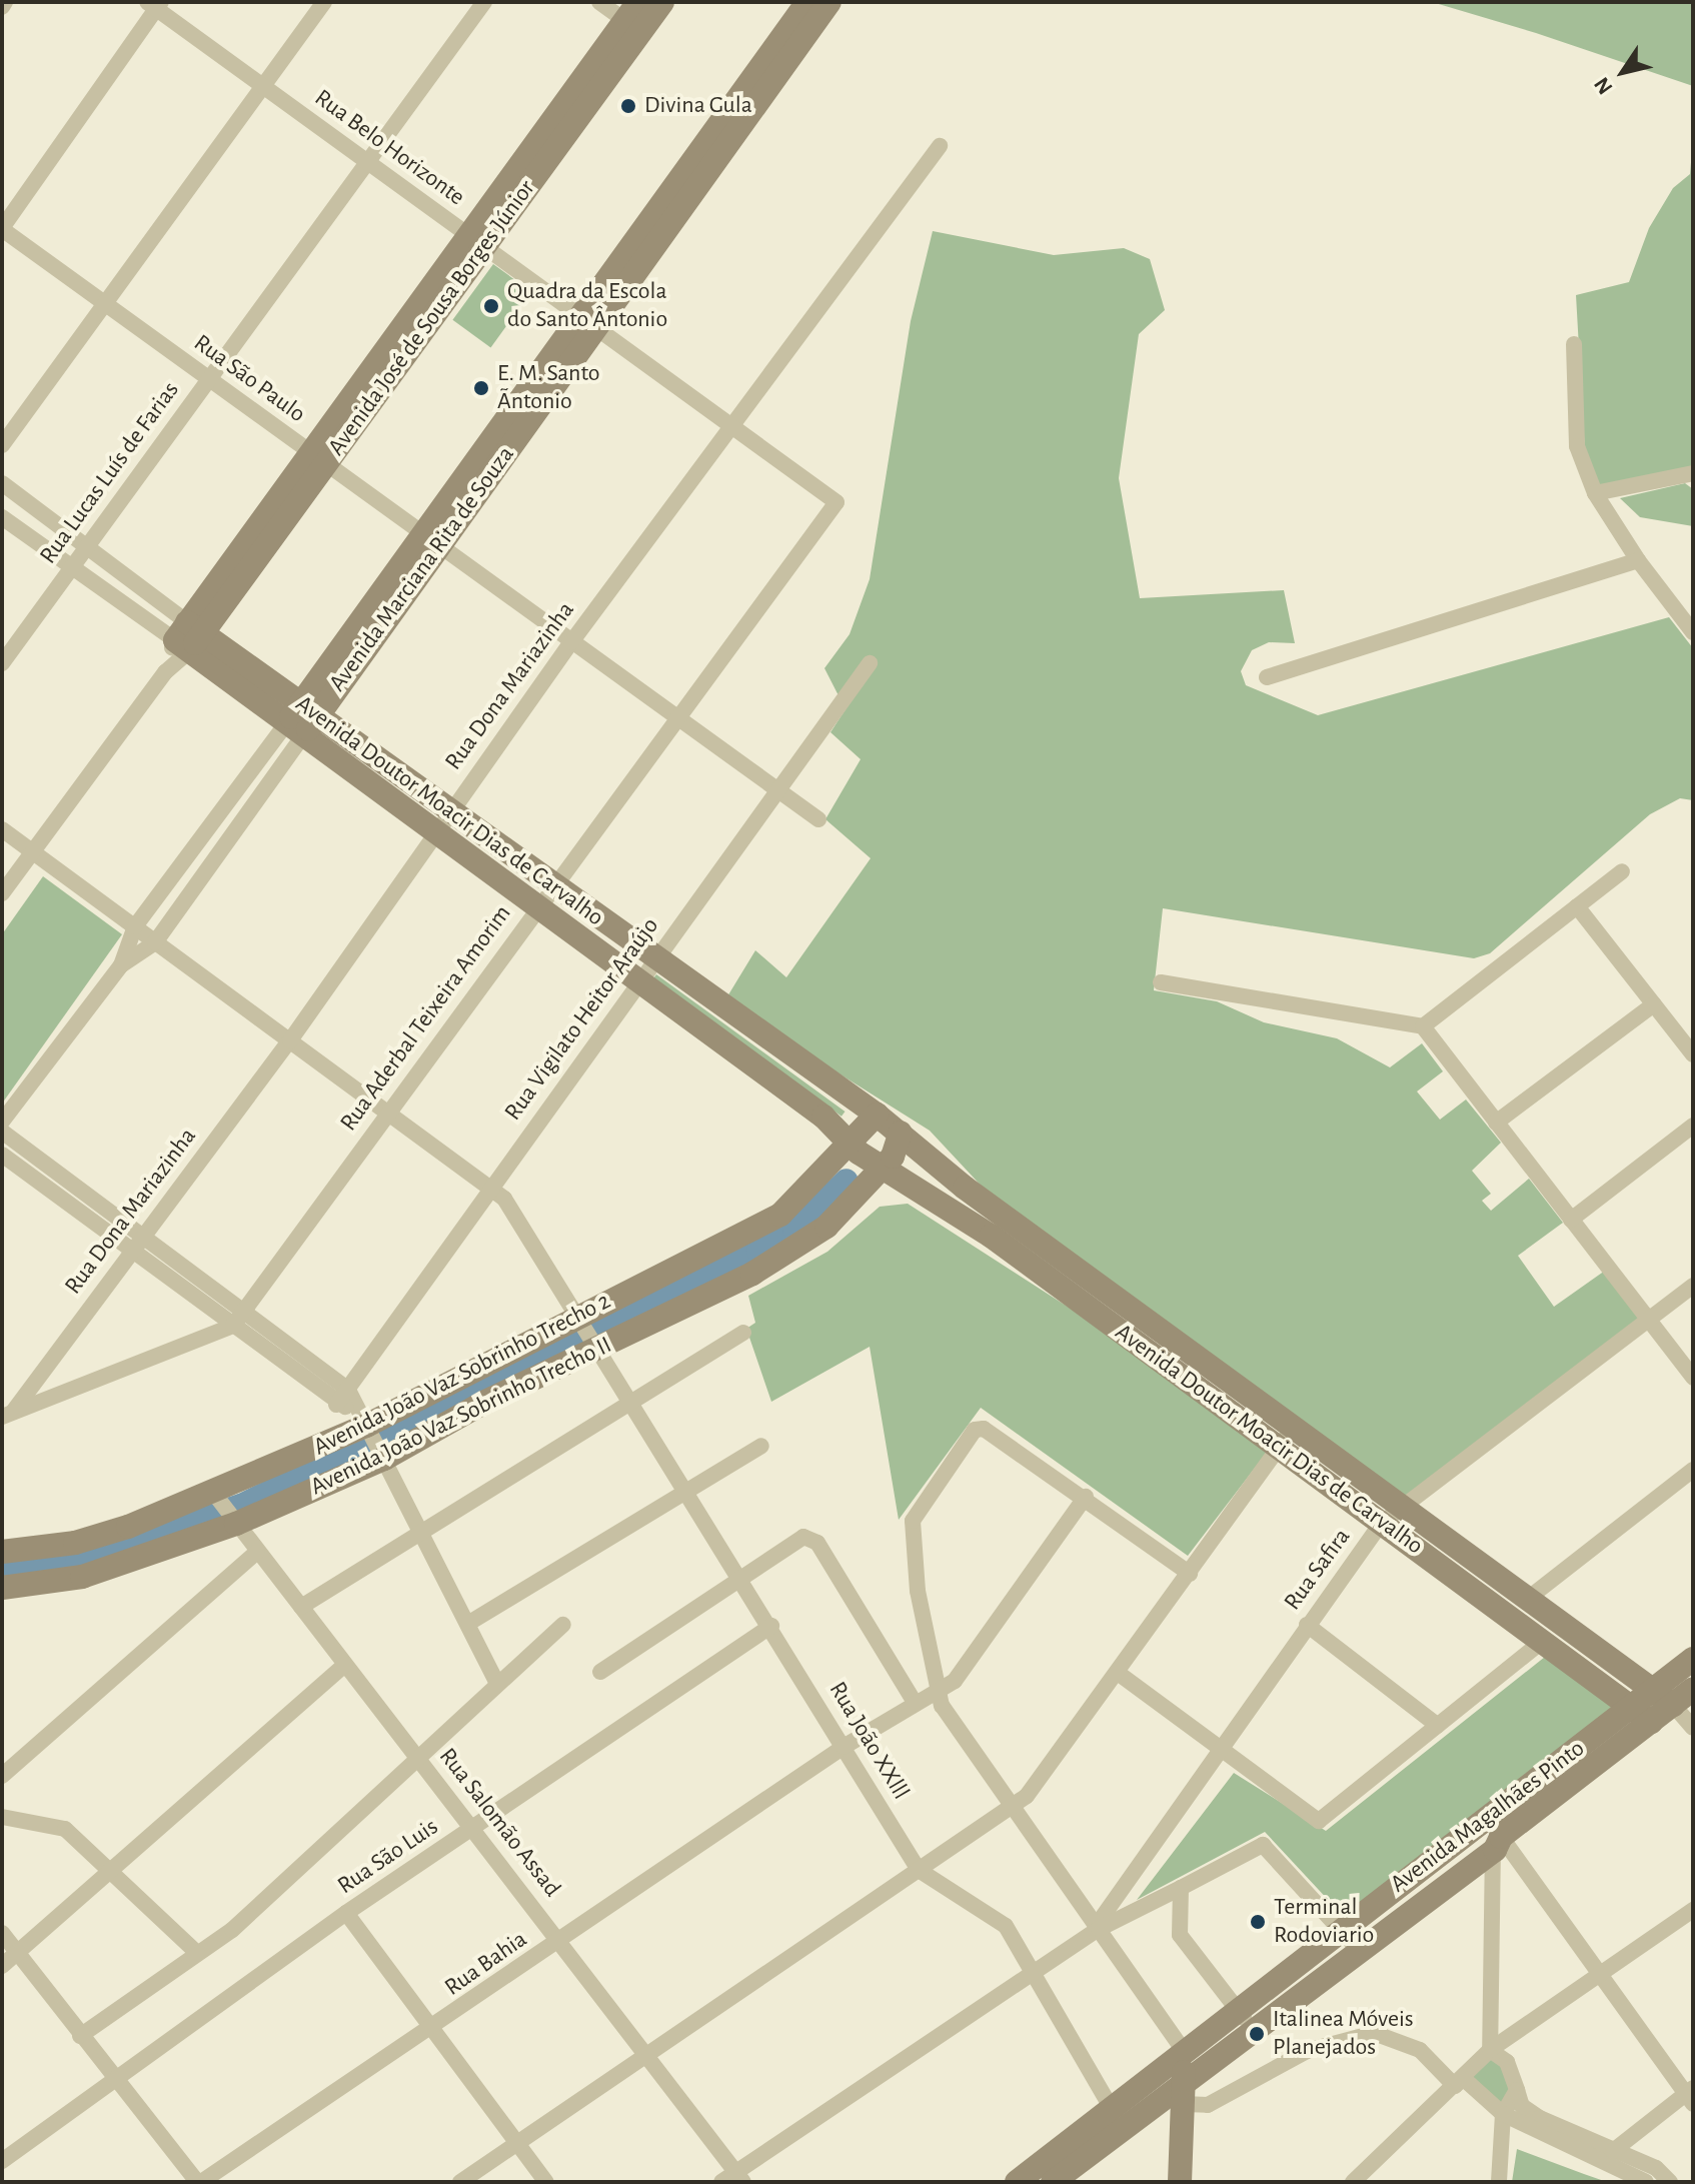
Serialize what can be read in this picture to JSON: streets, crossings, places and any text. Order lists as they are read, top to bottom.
{
  "streets": {
    "street": [
      "Rua Belo Horizonte",
      "Avenida José de Sousa Borges Júnior",
      "Rua São Paulo",
      "Rua Lucas Luís de Farias",
      "Avenida Marciana Rita de Souza",
      "Rua Dona Mariazinha",
      "Avenida Doutor Moacir Dias de Carvalho",
      "Rua Aderbal Teixeira Amorim",
      "Rua Vigilato Heitor Araújo",
      "Avenida João Vaz Sobrinho Trecho 2",
      "Avenida João Vaz Sobrinho Trecho II",
      "Rua Safira",
      "Rua João XXlll",
      "Avenida Magalhães Pinto",
      "Rua Salomão Assad",
      "Rua São Luis",
      "Rua Bahia"
    ]
  },
  "crossings": [
    ["Rua Belo Horizonte", "Avenida José de Sousa Borges Júnior"],
    ["Rua Belo Horizonte", "Rua Lucas Luís de Farias"],
    ["Rua Belo Horizonte", "Avenida Marciana Rita de Souza"],
    ["Rua Belo Horizonte", "Rua Dona Mariazinha"],
    ["Rua Belo Horizonte", "Rua Aderbal Teixeira Amorim"],
    ["Avenida José de Sousa Borges Júnior", "Rua São Paulo"],
    ["Avenida José de Sousa Borges Júnior", "Avenida Doutor Moacir Dias de Carvalho"],
    ["Rua São Paulo", "Rua Lucas Luís de Farias"],
    ["Rua São Paulo", "Avenida Marciana Rita de Souza"],
    ["Rua São Paulo", "Rua Dona Mariazinha"],
    ["Rua São Paulo", "Rua Aderbal Teixeira Amorim"],
    ["Rua São Paulo", "Rua Vigilato Heitor Araújo"],
    ["Rua Lucas Luís de Farias", "Avenida Doutor Moacir Dias de Carvalho"],
    ["Avenida Marciana Rita de Souza", "Avenida Doutor Moacir Dias de Carvalho"],
    ["Avenida Marciana Rita de Souza", "Rua João XXlll"],
    ["Rua Dona Mariazinha", "Avenida Doutor Moacir Dias de Carvalho"],
    ["Rua Dona Mariazinha", "Rua Aderbal Teixeira Amorim"],
    ["Rua Dona Mariazinha", "Rua João XXlll"],
    ["Avenida Doutor Moacir Dias de Carvalho", "Rua Aderbal Teixeira Amorim"],
    ["Avenida Doutor Moacir Dias de Carvalho", "Rua Vigilato Heitor Araújo"],
    ["Avenida Doutor Moacir Dias de Carvalho", "Avenida João Vaz Sobrinho Trecho 2"],
    ["Avenida Doutor Moacir Dias de Carvalho", "Avenida João Vaz Sobrinho Trecho II"],
    ["Avenida Doutor Moacir Dias de Carvalho", "Rua Safira"],
    ["Avenida Doutor Moacir Dias de Carvalho", "Avenida Magalhães Pinto"],
    ["Rua Aderbal Teixeira Amorim", "Rua João XXlll"],
    ["Rua Vigilato Heitor Araújo", "Rua João XXlll"],
    ["Avenida João Vaz Sobrinho Trecho 2", "Rua João XXlll"],
    ["Avenida João Vaz Sobrinho Trecho 2", "Rua Salomão Assad"],
    ["Avenida João Vaz Sobrinho Trecho II", "Rua João XXlll"],
    ["Avenida João Vaz Sobrinho Trecho II", "Rua Salomão Assad"],
    ["Rua João XXlll", "Avenida Magalhães Pinto"],
    ["Rua João XXlll", "Rua São Luis"],
    ["Rua João XXlll", "Rua Bahia"],
    ["Rua Salomão Assad", "Rua São Luis"],
    ["Rua Salomão Assad", "Rua Bahia"]
  ],
  "places": [
    "Divina Gula",
    "Quadra da Escola do Santo Ântonio",
    "E. M. Santo Ãntonio",
    "Terminal Rodoviario",
    "Italinea Móveis Planejados"
  ],
  "north": "bottom left"
}
